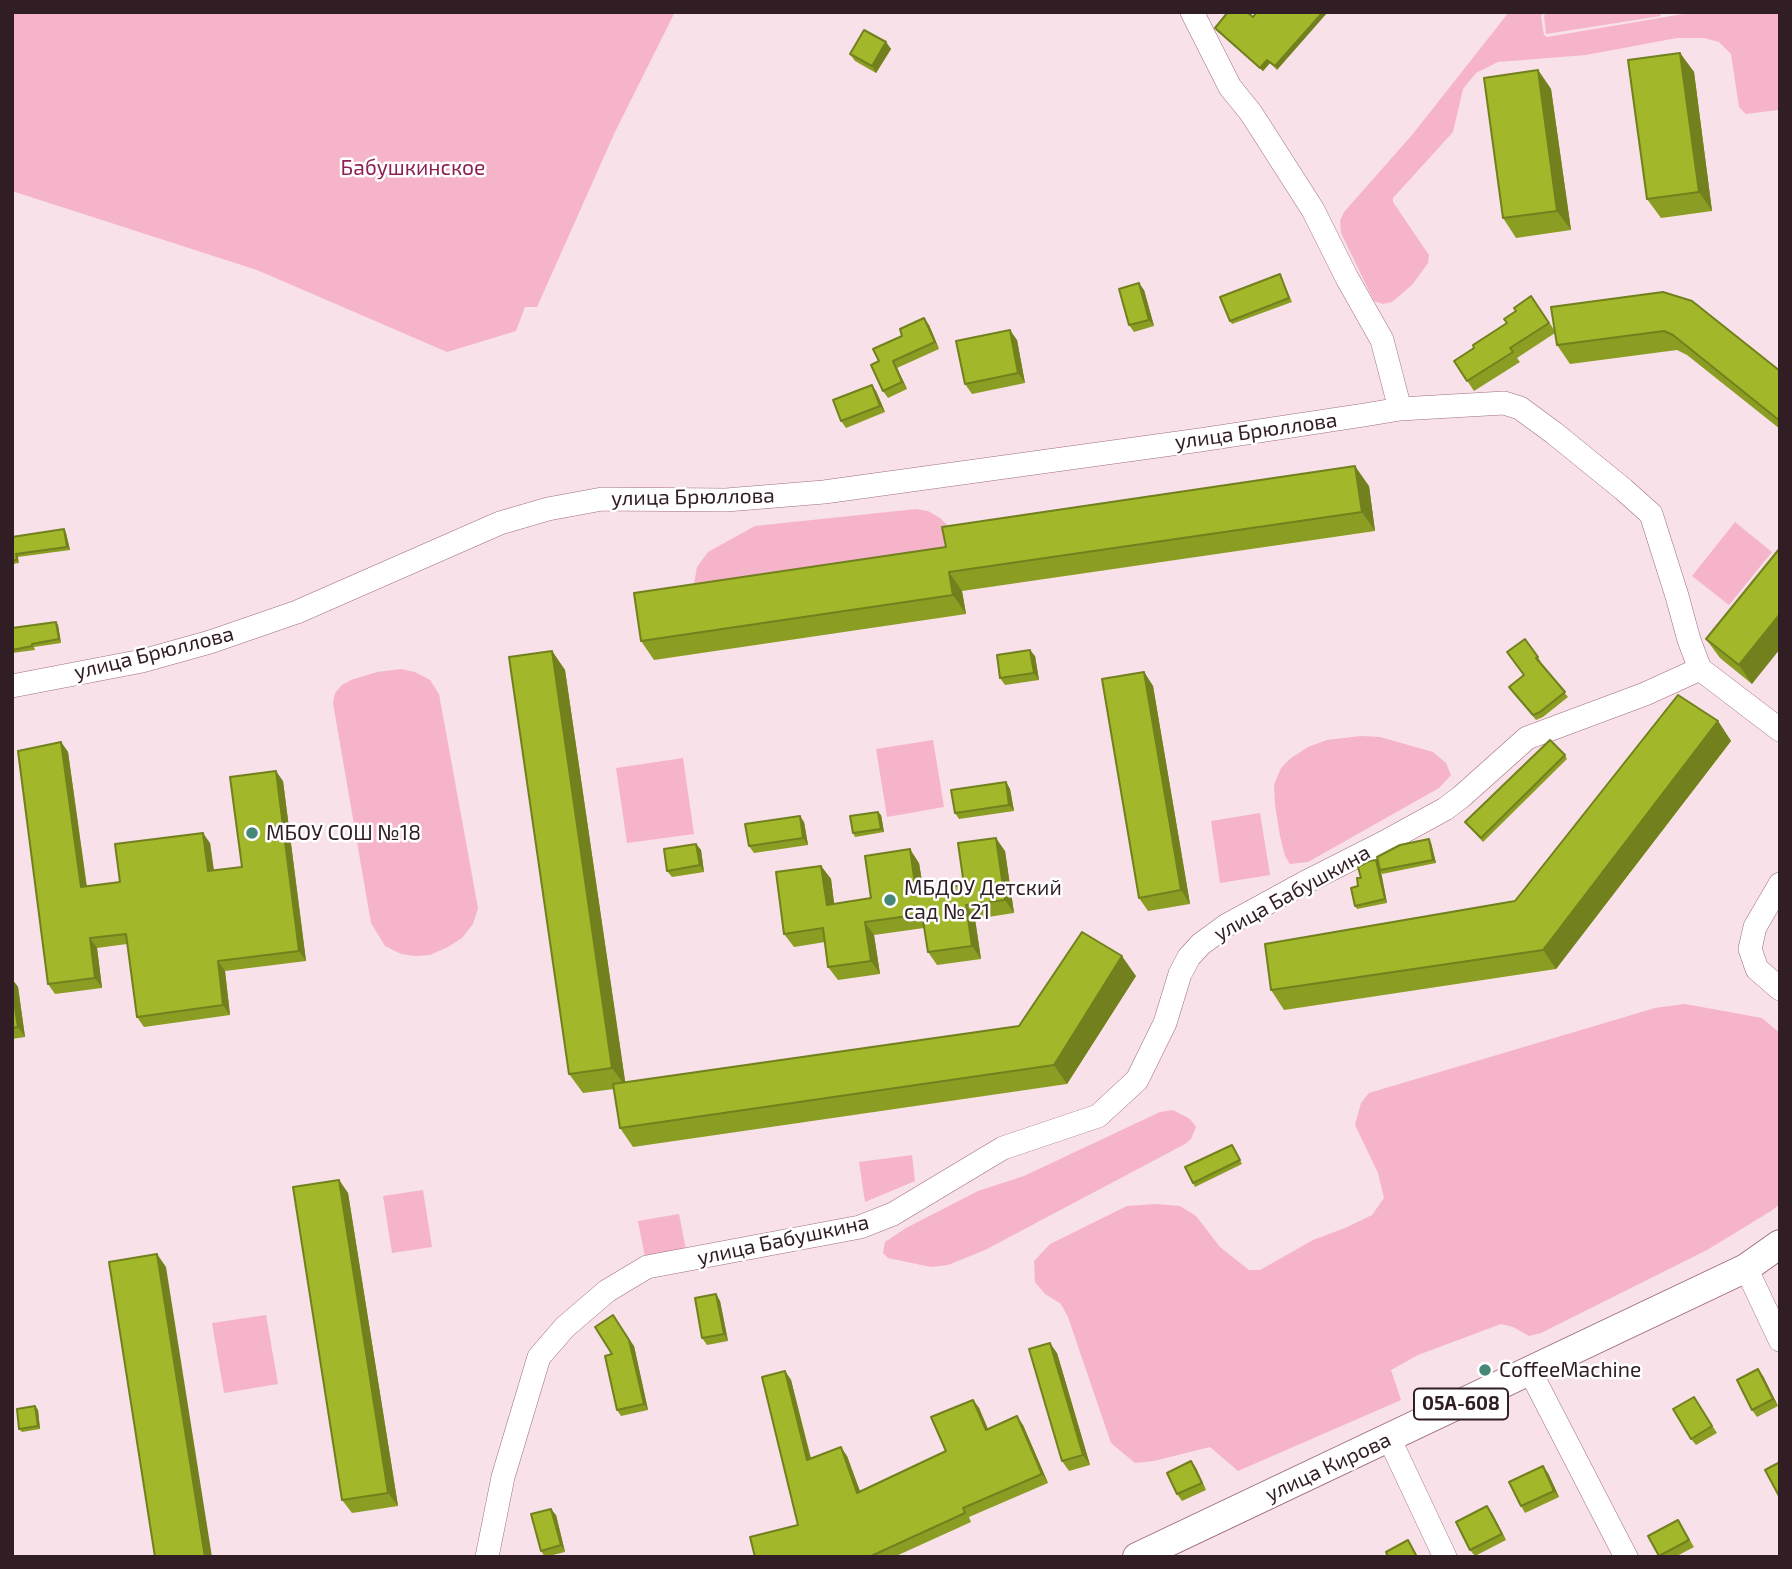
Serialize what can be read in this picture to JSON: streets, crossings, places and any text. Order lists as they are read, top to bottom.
{
  "streets": {
    "main road": ["05А-608", "улица Кирова"],
    "street": ["улица Брюллова", "улица Бабушкина"]
  },
  "parks": ["Бабушкинское"],
  "places": ["МБОУ СОШ №18", "МБДОУ Детский сад № 21", "CoffeeMachine"]
}
